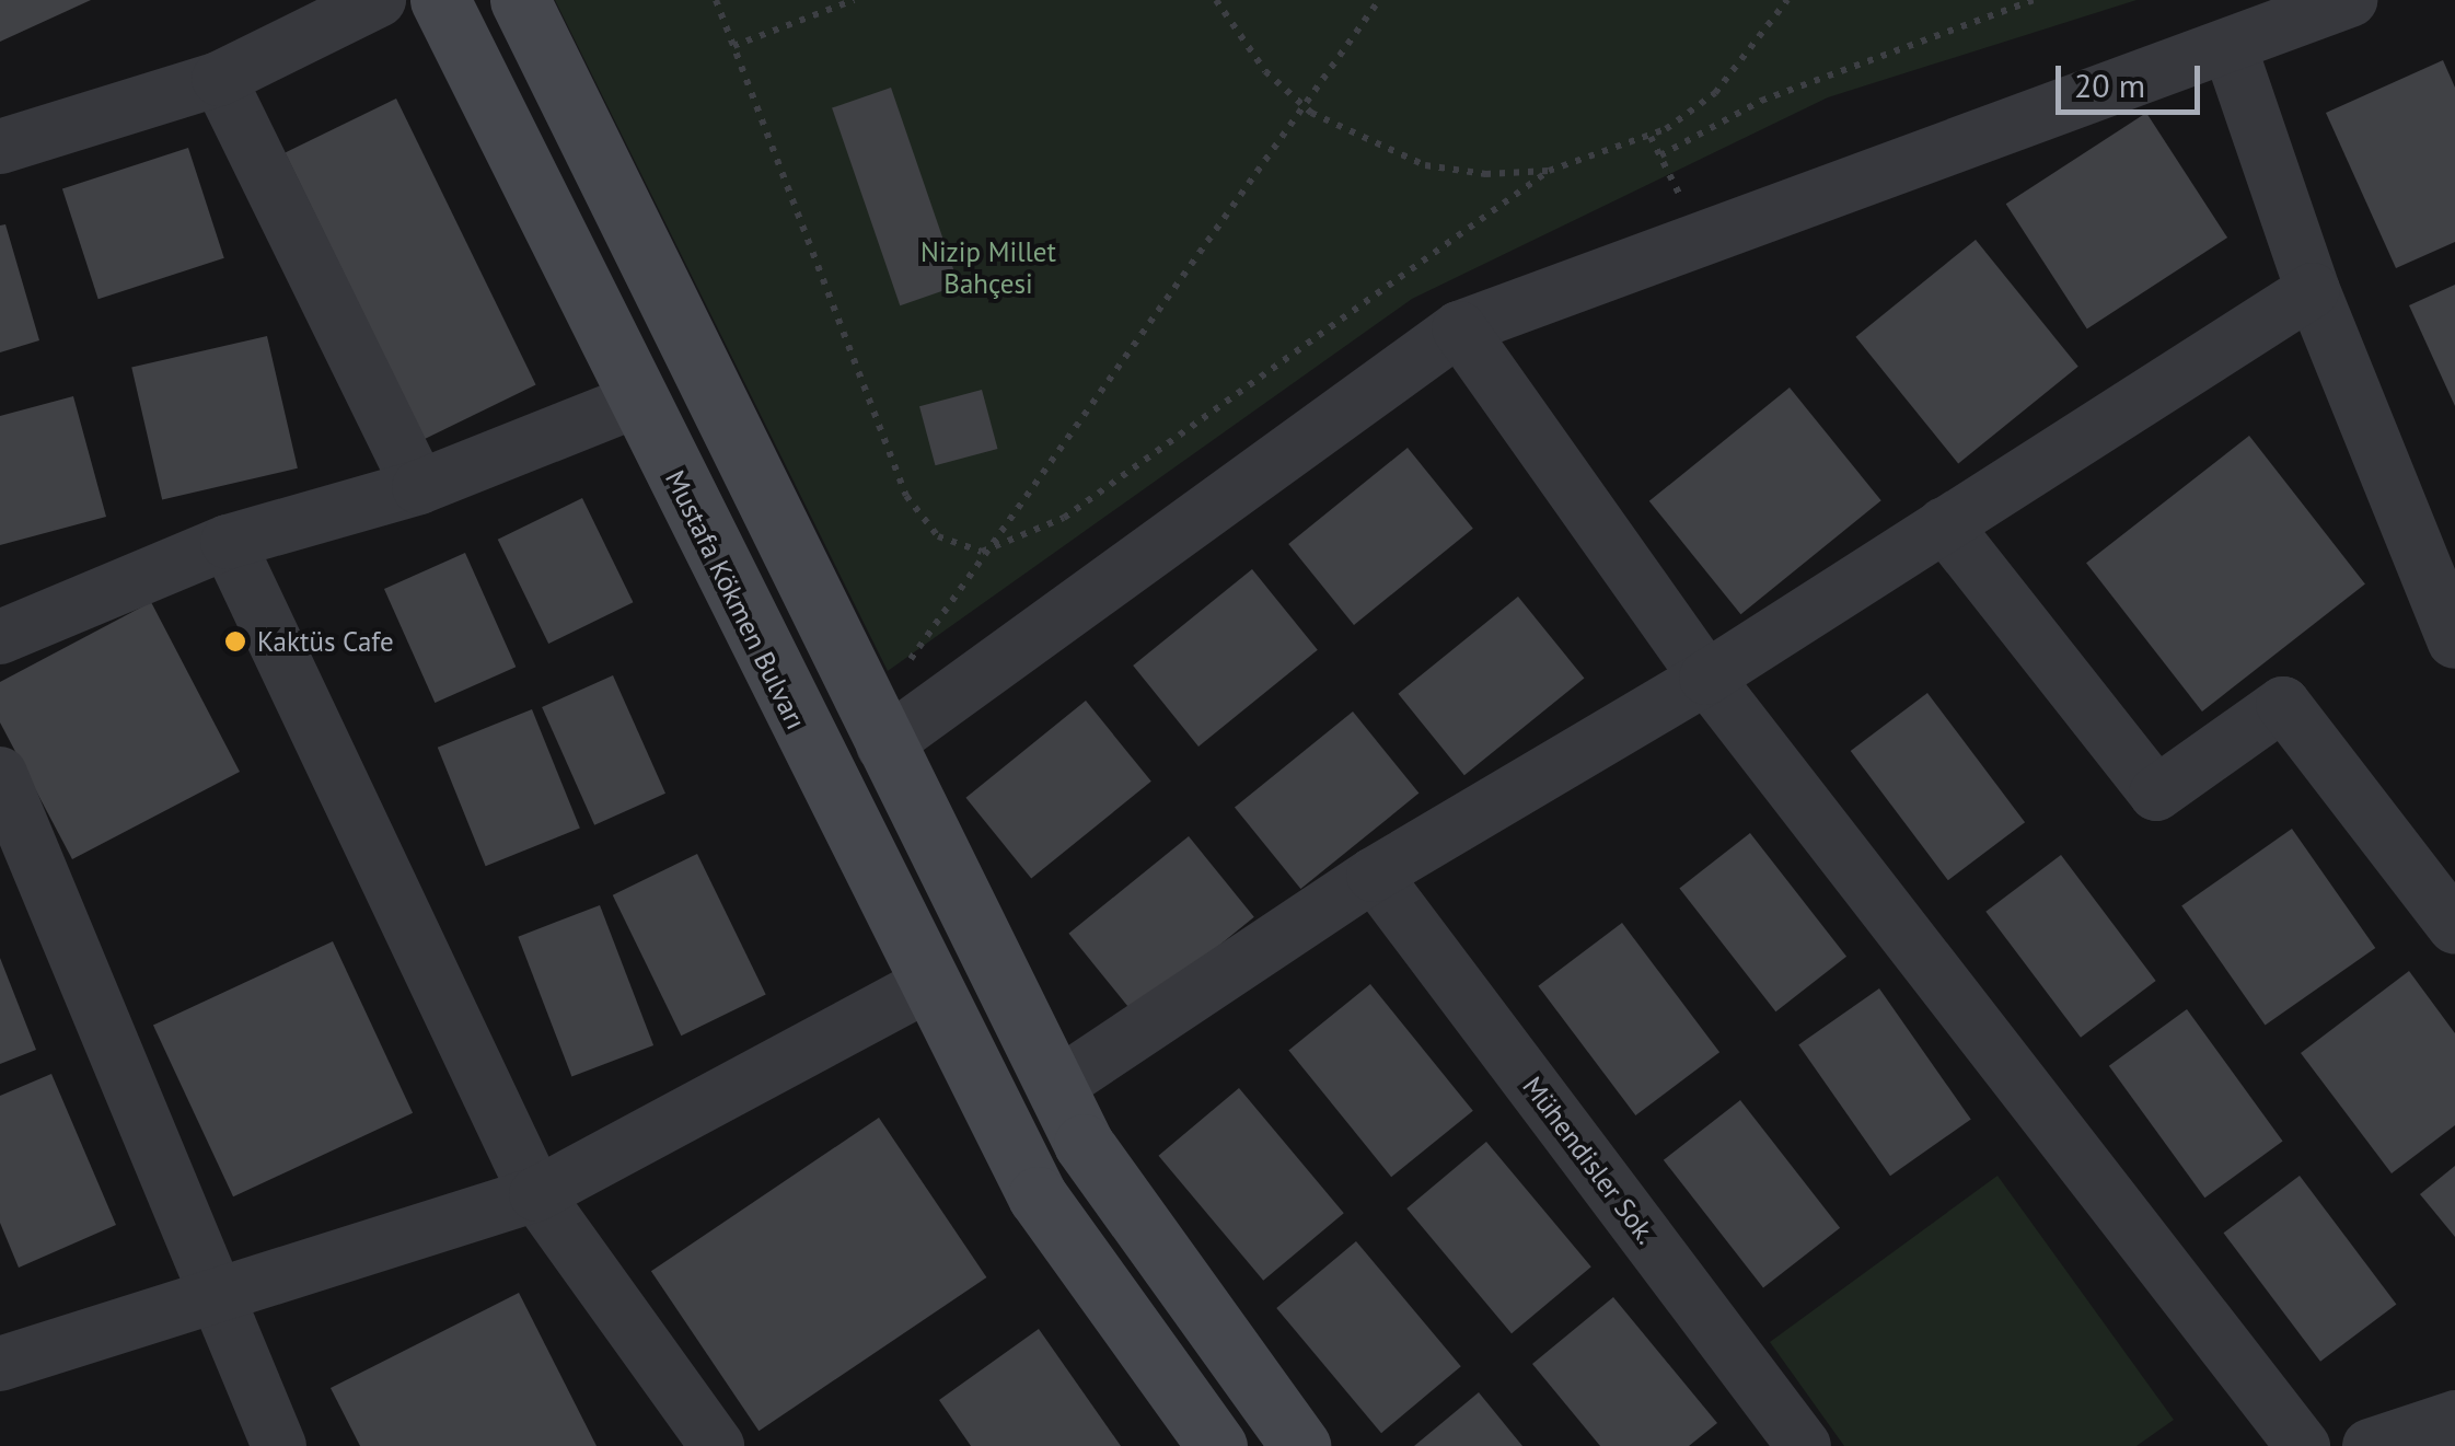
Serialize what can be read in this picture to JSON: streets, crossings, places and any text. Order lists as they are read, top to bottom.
{
  "streets": {
    "main road": ["Mustafa Kökmen Bulvarı"],
    "street": ["Mühendisler Sok."]
  },
  "parks": ["Nizip Millet Bahçesi"],
  "places": ["Kaktüs Cafe"],
  "scale_bar": "20 m"
}
